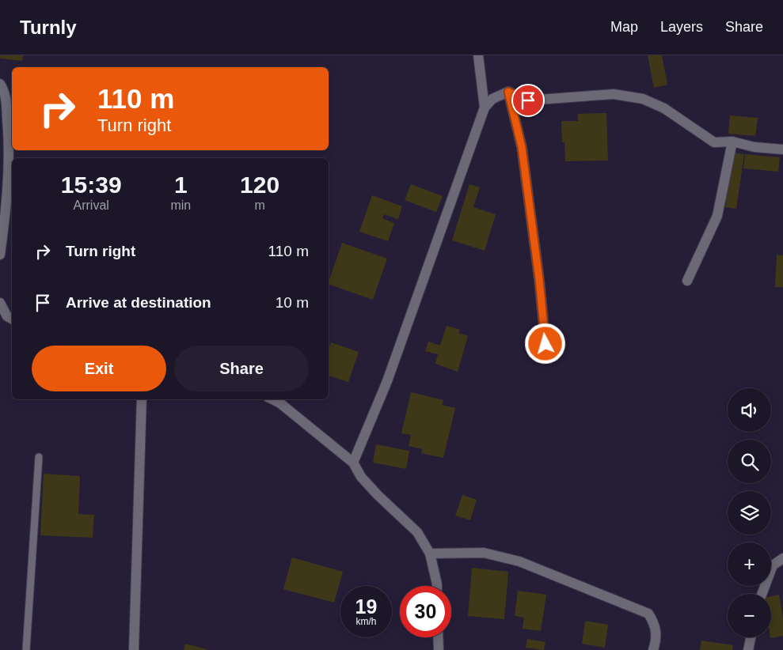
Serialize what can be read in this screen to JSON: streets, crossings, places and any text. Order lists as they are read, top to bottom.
{
  "page": {
    "header": "Turnly",
    "nav": ["Map", "Layers", "Share"],
    "turn": ["110 m", "Turn right"],
    "eta": [
      "15:39",
      "Arrival",
      "1",
      "min",
      "120",
      "m"
    ],
    "list": [
      {
        "name": "Turn right",
        "value": "110 m"
      },
      {
        "name": "Arrive at destination",
        "value": "10 m"
      }
    ],
    "buttons": ["Exit", "Share"],
    "map_buttons": ["+", "−"],
    "speed": "19 km/h",
    "limit": "30"
  }
}
